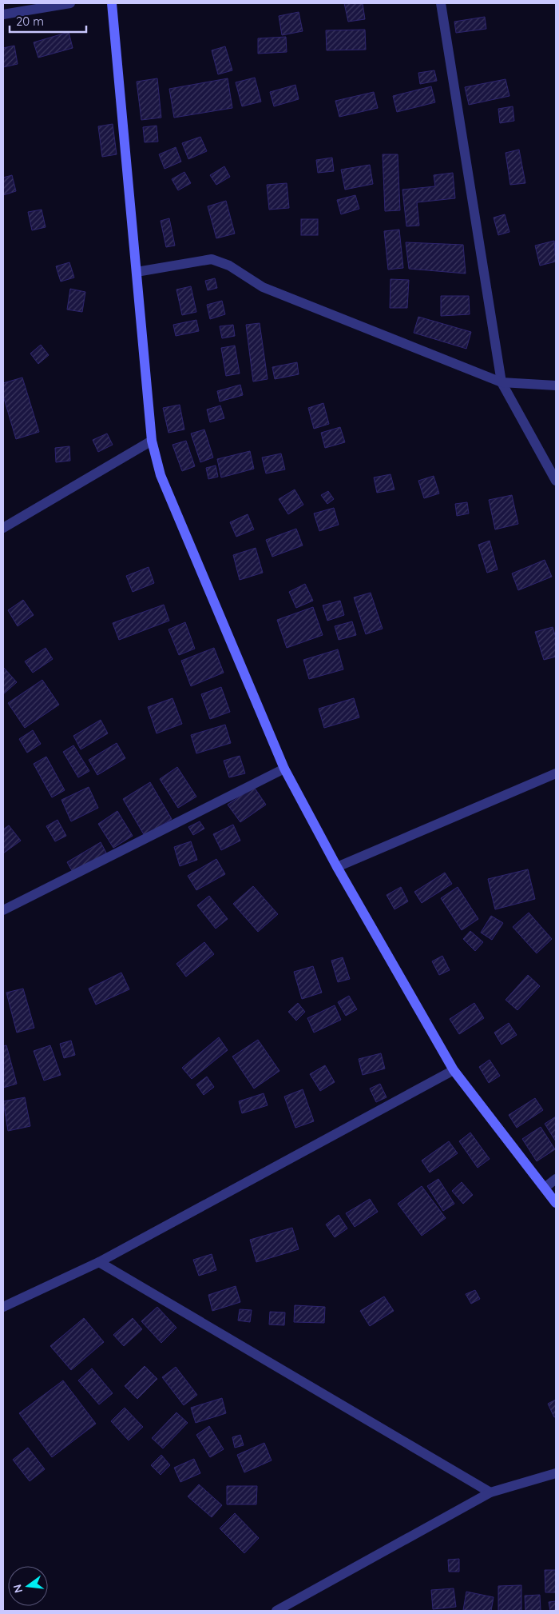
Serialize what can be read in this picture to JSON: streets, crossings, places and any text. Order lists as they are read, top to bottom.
{
  "scale_bar": "20 m",
  "north": "left"
}
